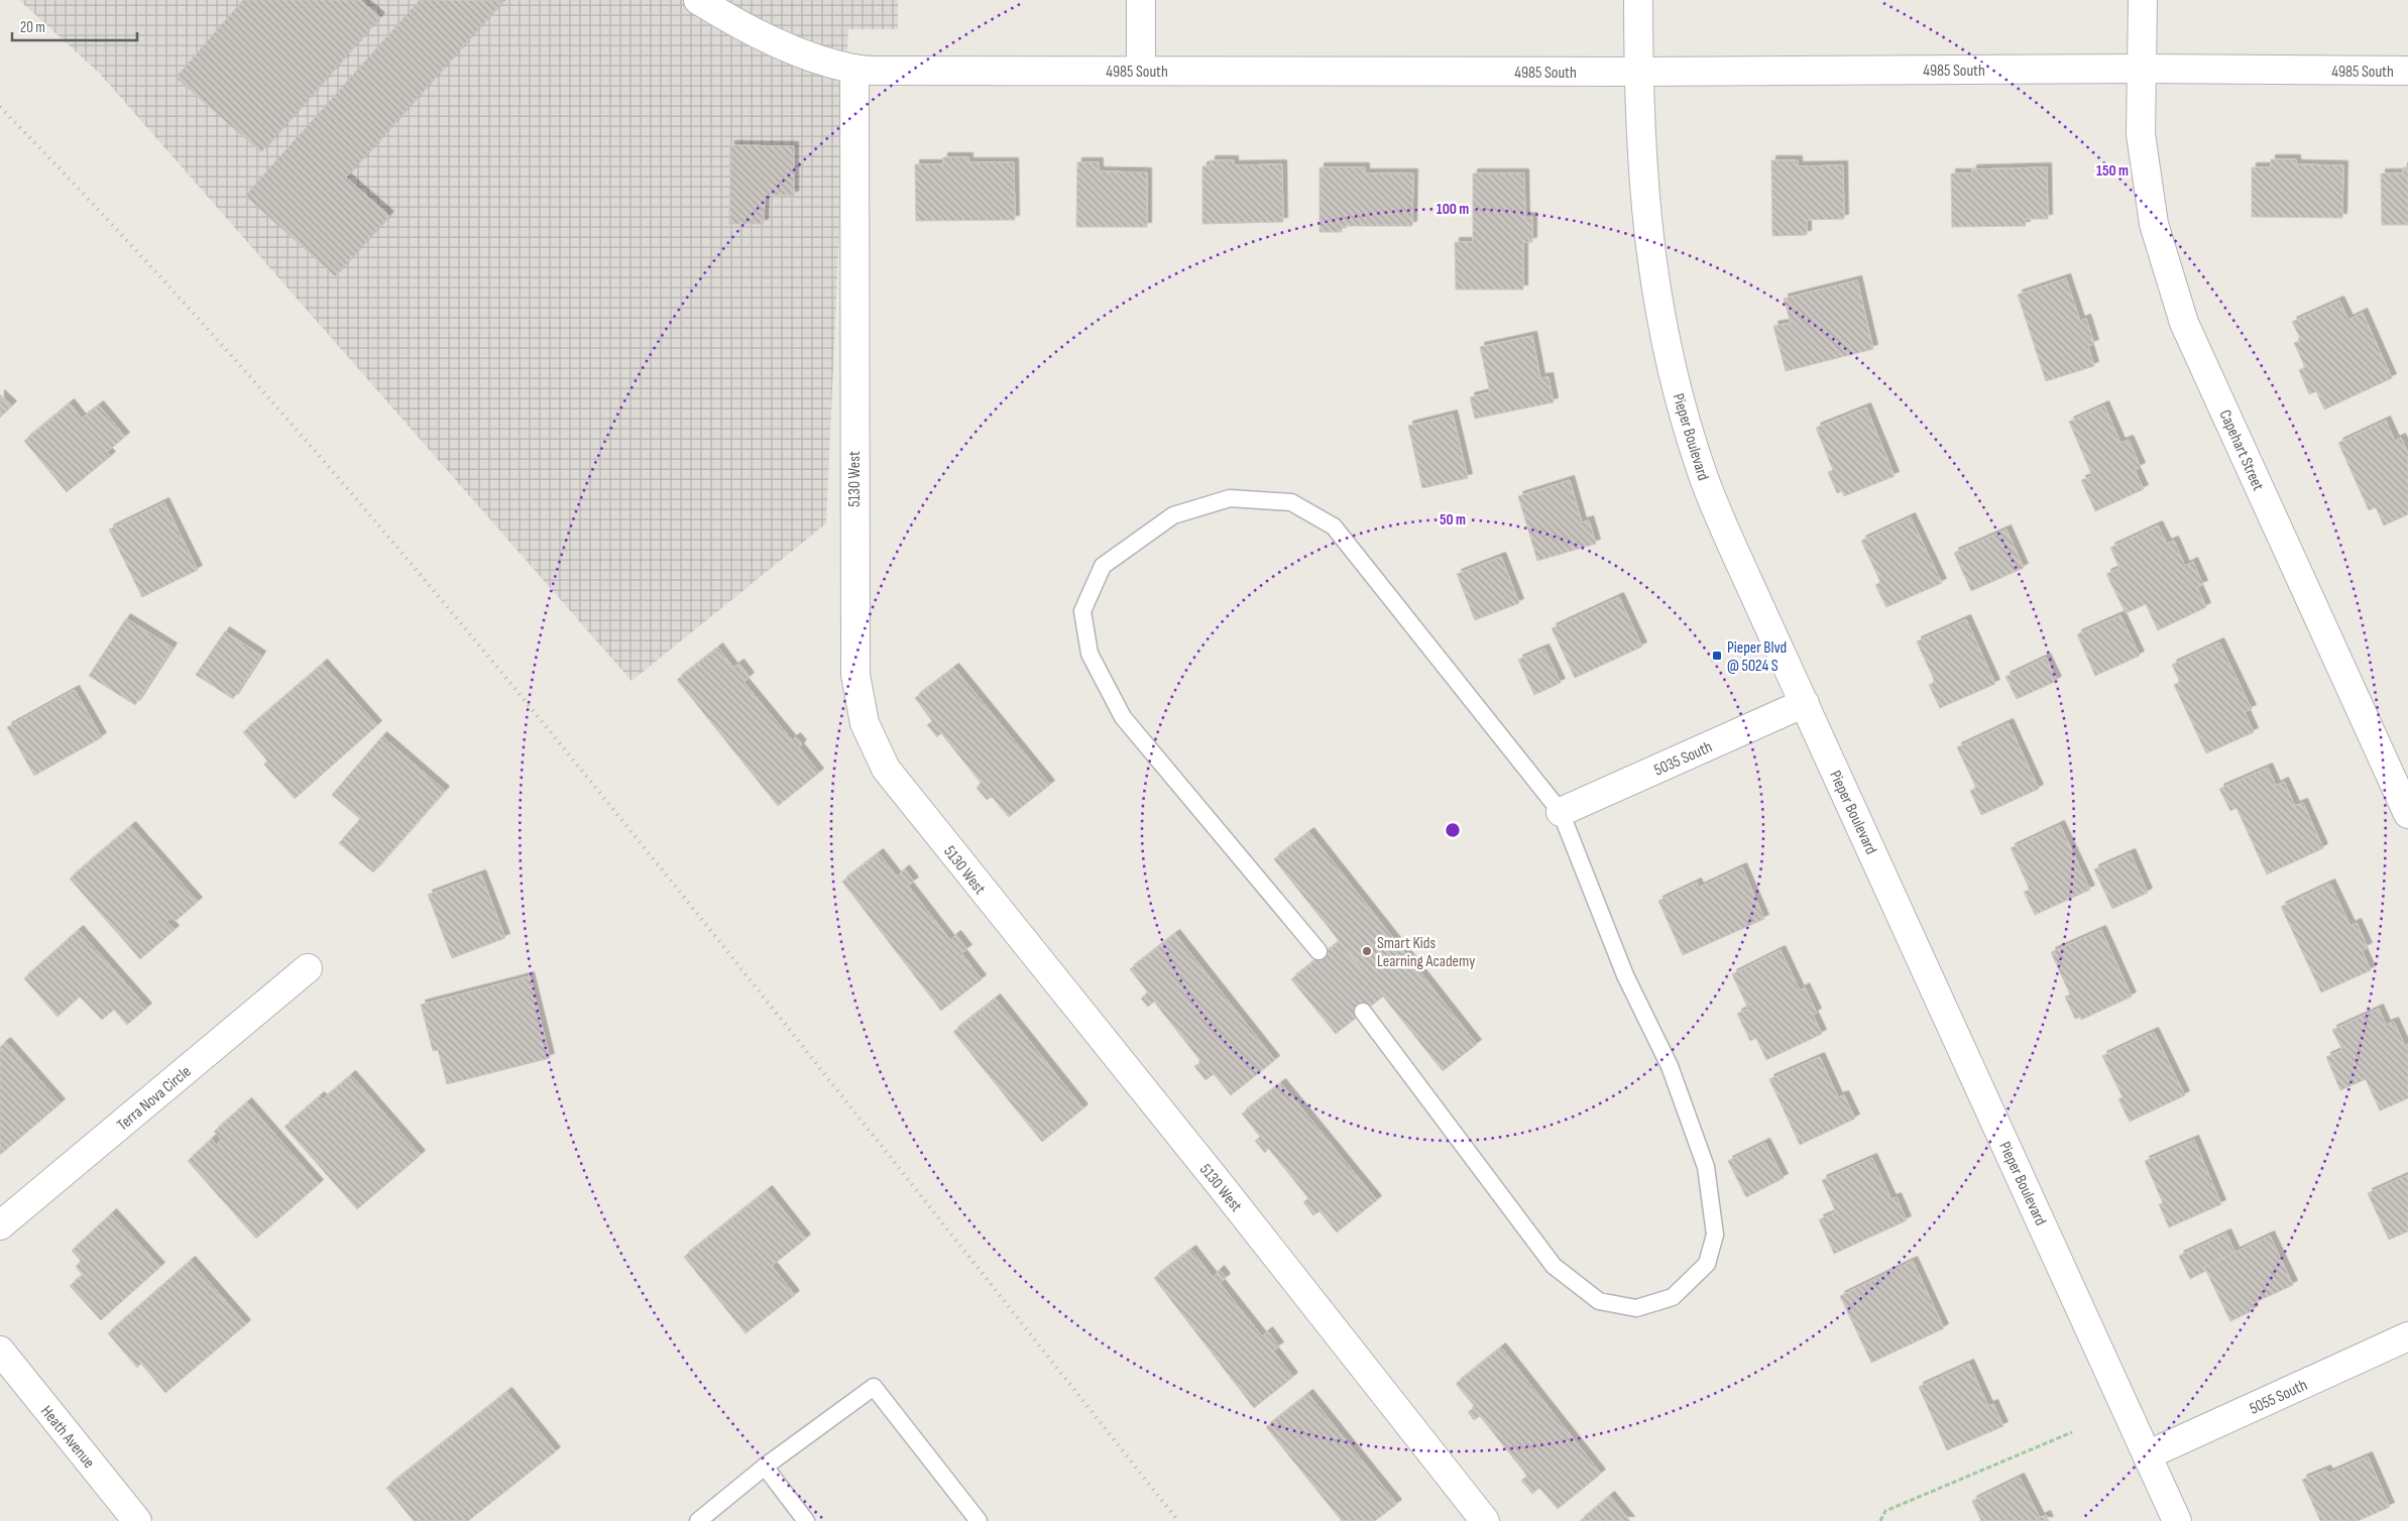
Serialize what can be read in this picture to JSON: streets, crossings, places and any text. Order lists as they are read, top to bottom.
{
  "streets": {
    "street": [
      "4985 South",
      "Pieper Boulevard",
      "Capehart Street",
      "5130 West",
      "5035 South",
      "Terra Nova Circle",
      "5055 South",
      "Heath Avenue"
    ]
  },
  "crossings": [
    ["4985 South", "Pieper Boulevard"],
    ["4985 South", "Capehart Street"],
    ["4985 South", "5130 West"],
    ["Pieper Boulevard", "5035 South"],
    ["Pieper Boulevard", "5055 South"]
  ],
  "places": {
    "transit": ["Pieper Blvd @ 5024 S"],
    "other": ["Smart Kids Learning Academy"]
  },
  "scale_bar": "20 m",
  "rings": ["150 m", "100 m", "50 m"]
}
